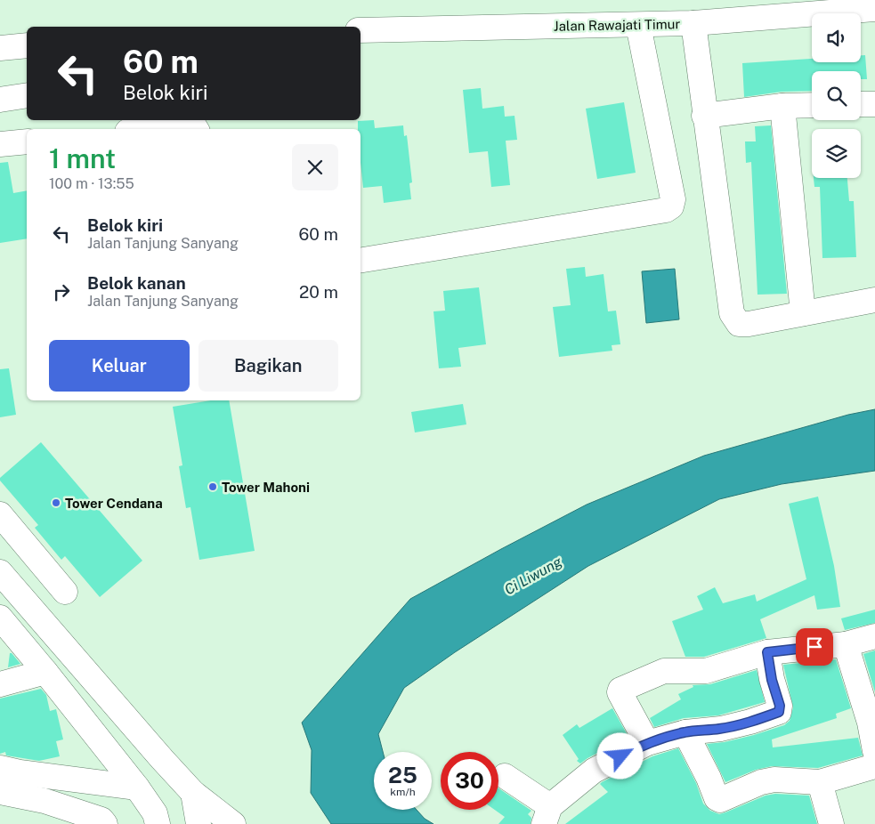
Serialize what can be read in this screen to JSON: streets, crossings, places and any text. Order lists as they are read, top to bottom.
{
  "streets": {
    "street": ["Jalan Rawajati Timur"]
  },
  "water": ["Ci Liwung"],
  "places": ["Tower Mahoni", "Tower Cendana"],
  "page": {
    "turn": ["60 m", "Belok kiri"],
    "heading": ["1 mnt", "100 m · 13:55"],
    "list": [
      {
        "name": "Belok kiri",
        "note": "Jalan Tanjung Sanyang",
        "value": "60 m"
      },
      {
        "name": "Belok kanan",
        "note": "Jalan Tanjung Sanyang",
        "value": "20 m"
      }
    ],
    "buttons": ["Keluar", "Bagikan"],
    "speed": "25 km/h",
    "limit": "30"
  }
}
